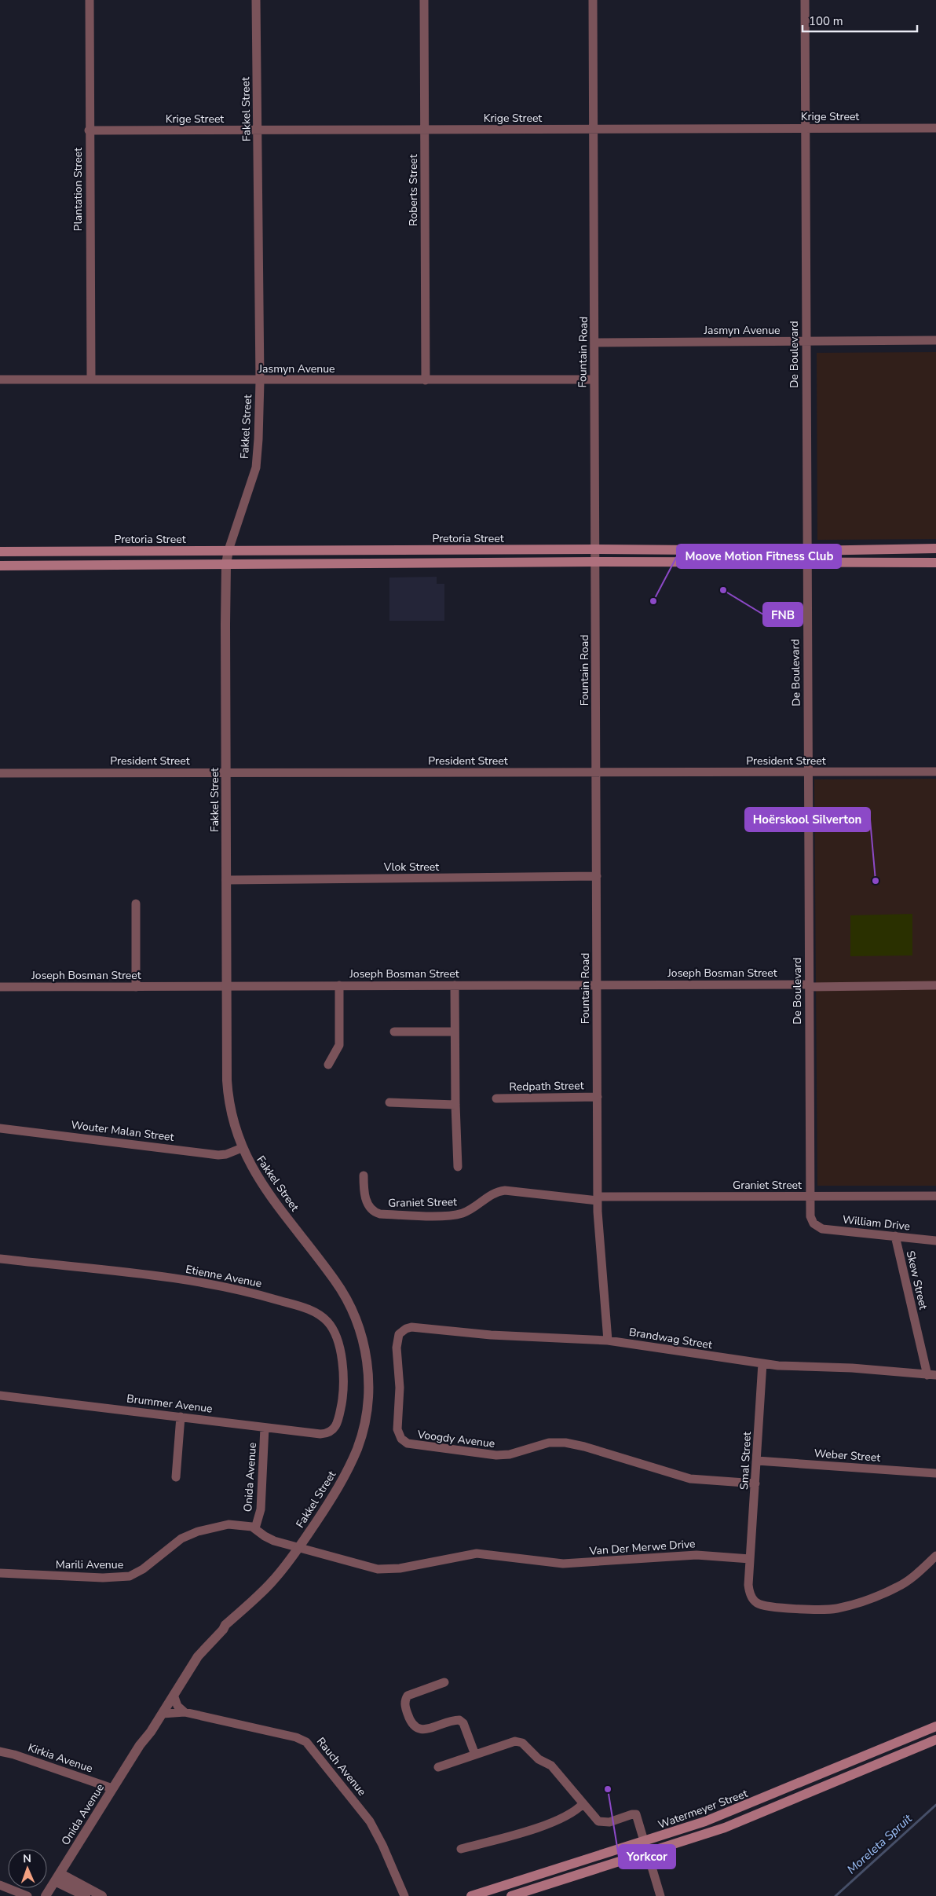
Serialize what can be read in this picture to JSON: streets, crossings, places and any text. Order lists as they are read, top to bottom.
{
  "streets": {
    "main road": ["Pretoria Street", "Watermeyer Street"],
    "street": [
      "Fakkel Street",
      "Krige Street",
      "Plantation Street",
      "Roberts Street",
      "Jasmyn Avenue",
      "Fountain Road",
      "De Boulevard",
      "President Street",
      "Vlok Street",
      "Joseph Bosman Street",
      "Redpath Street",
      "Wouter Malan Street",
      "Graniet Street",
      "William Drive",
      "Etienne Avenue",
      "Skew Street",
      "Brandwag Street",
      "Brummer Avenue",
      "Voogdy Avenue",
      "Weber Street",
      "Smal Street",
      "Onida Avenue",
      "Van Der Merwe Drive",
      "Marili Avenue",
      "Kirkia Avenue",
      "Rauch Avenue"
    ]
  },
  "crossings": [
    ["Fakkel Street", "Krige Street"],
    ["Fakkel Street", "Jasmyn Avenue"],
    ["Fakkel Street", "Pretoria Street"],
    ["Fakkel Street", "President Street"],
    ["Fakkel Street", "Vlok Street"],
    ["Fakkel Street", "Joseph Bosman Street"],
    ["Fakkel Street", "Wouter Malan Street"],
    ["Fakkel Street", "Onida Avenue"],
    ["Fakkel Street", "Van Der Merwe Drive"],
    ["Krige Street", "Plantation Street"],
    ["Krige Street", "Roberts Street"],
    ["Krige Street", "Fountain Road"],
    ["Krige Street", "De Boulevard"],
    ["Plantation Street", "Jasmyn Avenue"],
    ["Roberts Street", "Jasmyn Avenue"],
    ["Jasmyn Avenue", "Fountain Road"],
    ["Jasmyn Avenue", "De Boulevard"],
    ["Fountain Road", "Pretoria Street"],
    ["Fountain Road", "President Street"],
    ["Fountain Road", "Vlok Street"],
    ["Fountain Road", "Joseph Bosman Street"],
    ["Fountain Road", "Redpath Street"],
    ["Fountain Road", "Graniet Street"],
    ["Fountain Road", "Brandwag Street"],
    ["De Boulevard", "Pretoria Street"],
    ["De Boulevard", "President Street"],
    ["De Boulevard", "Joseph Bosman Street"],
    ["De Boulevard", "Graniet Street"],
    ["De Boulevard", "William Drive"],
    ["William Drive", "Skew Street"],
    ["Etienne Avenue", "Brummer Avenue"],
    ["Skew Street", "Brandwag Street"],
    ["Brandwag Street", "Voogdy Avenue"],
    ["Brandwag Street", "Smal Street"],
    ["Brummer Avenue", "Onida Avenue"],
    ["Voogdy Avenue", "Smal Street"],
    ["Weber Street", "Smal Street"],
    ["Smal Street", "Van Der Merwe Drive"],
    ["Onida Avenue", "Van Der Merwe Drive"],
    ["Onida Avenue", "Marili Avenue"],
    ["Onida Avenue", "Kirkia Avenue"],
    ["Onida Avenue", "Rauch Avenue"]
  ],
  "water": ["Moreleta Spruit"],
  "places": [
    "FNB",
    "Moove Motion Fitness Club",
    "Hoërskool Silverton",
    "Yorkcor"
  ],
  "scale_bar": "100 m",
  "north": "top"
}
